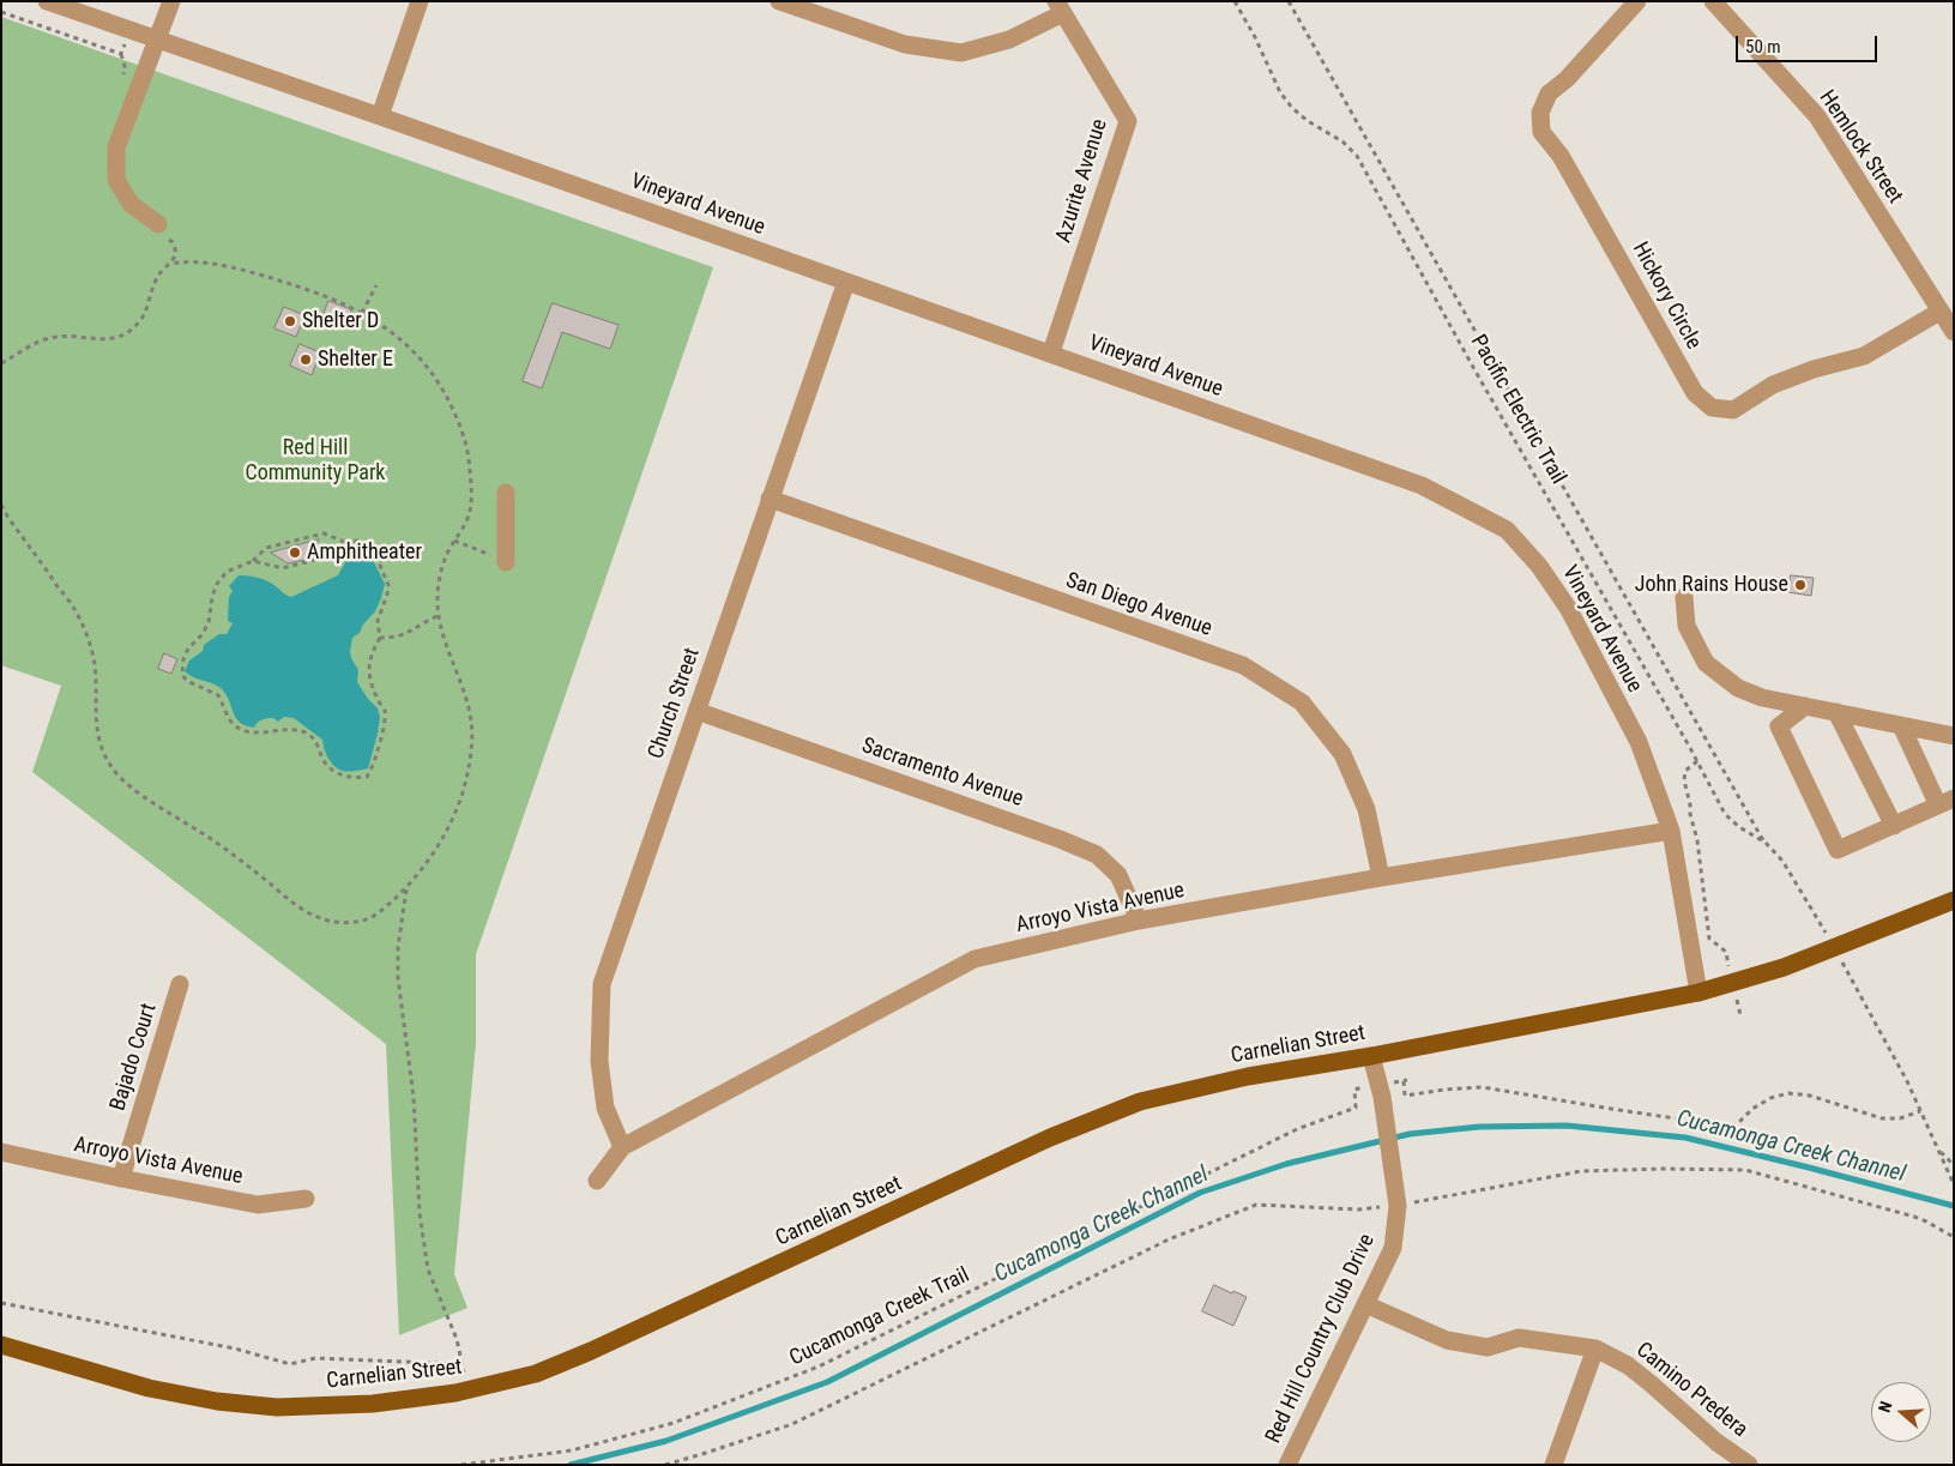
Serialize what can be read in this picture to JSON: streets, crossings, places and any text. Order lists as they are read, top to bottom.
{
  "streets": {
    "main road": ["Carnelian Street"],
    "street": [
      "Hemlock Street",
      "Azurite Avenue",
      "Vineyard Avenue",
      "Hickory Circle",
      "San Diego Avenue",
      "Church Street",
      "Sacramento Avenue",
      "Arroyo Vista Avenue",
      "Bajado Court",
      "Red Hill Country Club Drive",
      "Camino Predera"
    ],
    "path": ["Pacific Electric Trail", "Cucamonga Creek Trail"]
  },
  "crossings": [
    ["Hemlock Street", "Hickory Circle"],
    ["Azurite Avenue", "Vineyard Avenue"],
    ["Vineyard Avenue", "Church Street"],
    ["Vineyard Avenue", "Arroyo Vista Avenue"],
    ["Vineyard Avenue", "Carnelian Street"],
    ["San Diego Avenue", "Church Street"],
    ["San Diego Avenue", "Arroyo Vista Avenue"],
    ["Church Street", "Sacramento Avenue"],
    ["Church Street", "Arroyo Vista Avenue"],
    ["Sacramento Avenue", "Arroyo Vista Avenue"],
    ["Arroyo Vista Avenue", "Bajado Court"],
    ["Carnelian Street", "Red Hill Country Club Drive"],
    ["Red Hill Country Club Drive", "Camino Predera"]
  ],
  "water": ["Cucamonga Creek Channel"],
  "parks": ["Red Hill Community Park"],
  "places": [
    "Shelter D",
    "Shelter E",
    "Amphitheater",
    "John Rains House"
  ],
  "scale_bar": "50 m",
  "north": "left"
}
